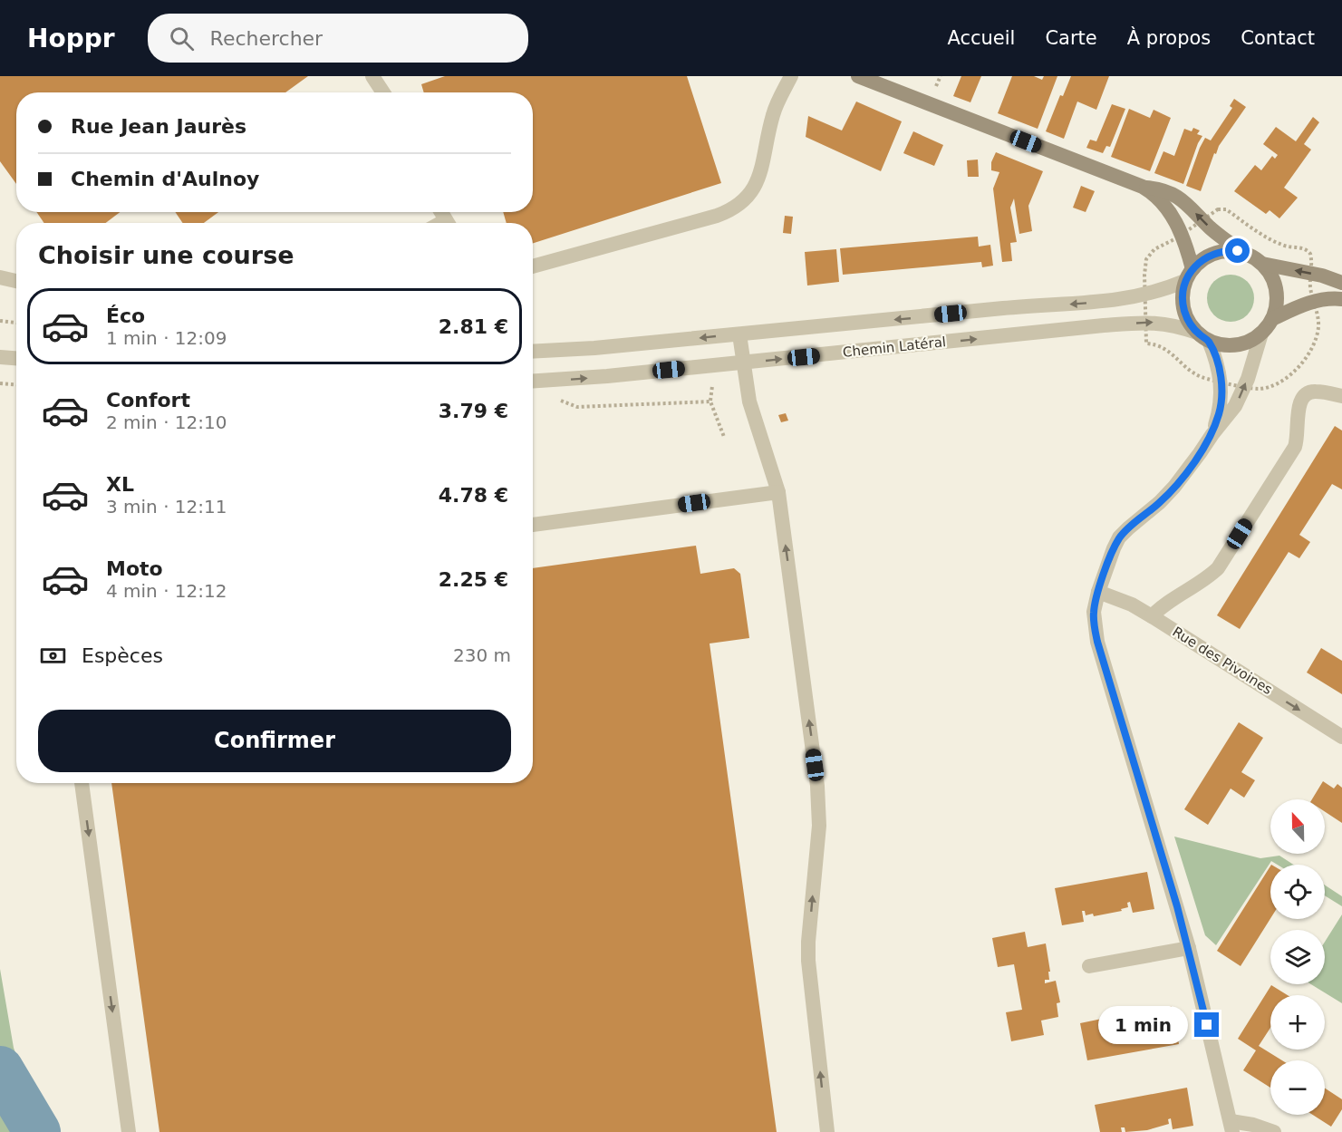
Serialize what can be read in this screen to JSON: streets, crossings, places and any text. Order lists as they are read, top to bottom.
{
  "streets": {
    "street": ["Chemin Latéral", "Rue des Pivoines"]
  },
  "one_way": ["Rue des Pivoines"],
  "north": "top",
  "page": {
    "header": "Hoppr",
    "search": "Rechercher",
    "nav": [
      "Accueil",
      "Carte",
      "À propos",
      "Contact"
    ],
    "banner": ["Rue Jean Jaurès", "Chemin d'Aulnoy"],
    "heading": "Choisir une course",
    "list": [
      {
        "name": "Éco",
        "note": "1 min · 12:09",
        "value": "2.81 €"
      },
      {
        "name": "Confort",
        "note": "2 min · 12:10",
        "value": "3.79 €"
      },
      {
        "name": "XL",
        "note": "3 min · 12:11",
        "value": "4.78 €"
      },
      {
        "name": "Moto",
        "note": "4 min · 12:12",
        "value": "2.25 €"
      }
    ],
    "pay": ["Espèces", "230 m"],
    "buttons": "Confirmer",
    "map_buttons": ["+", "−"],
    "bubble": "1 min"
  }
}
